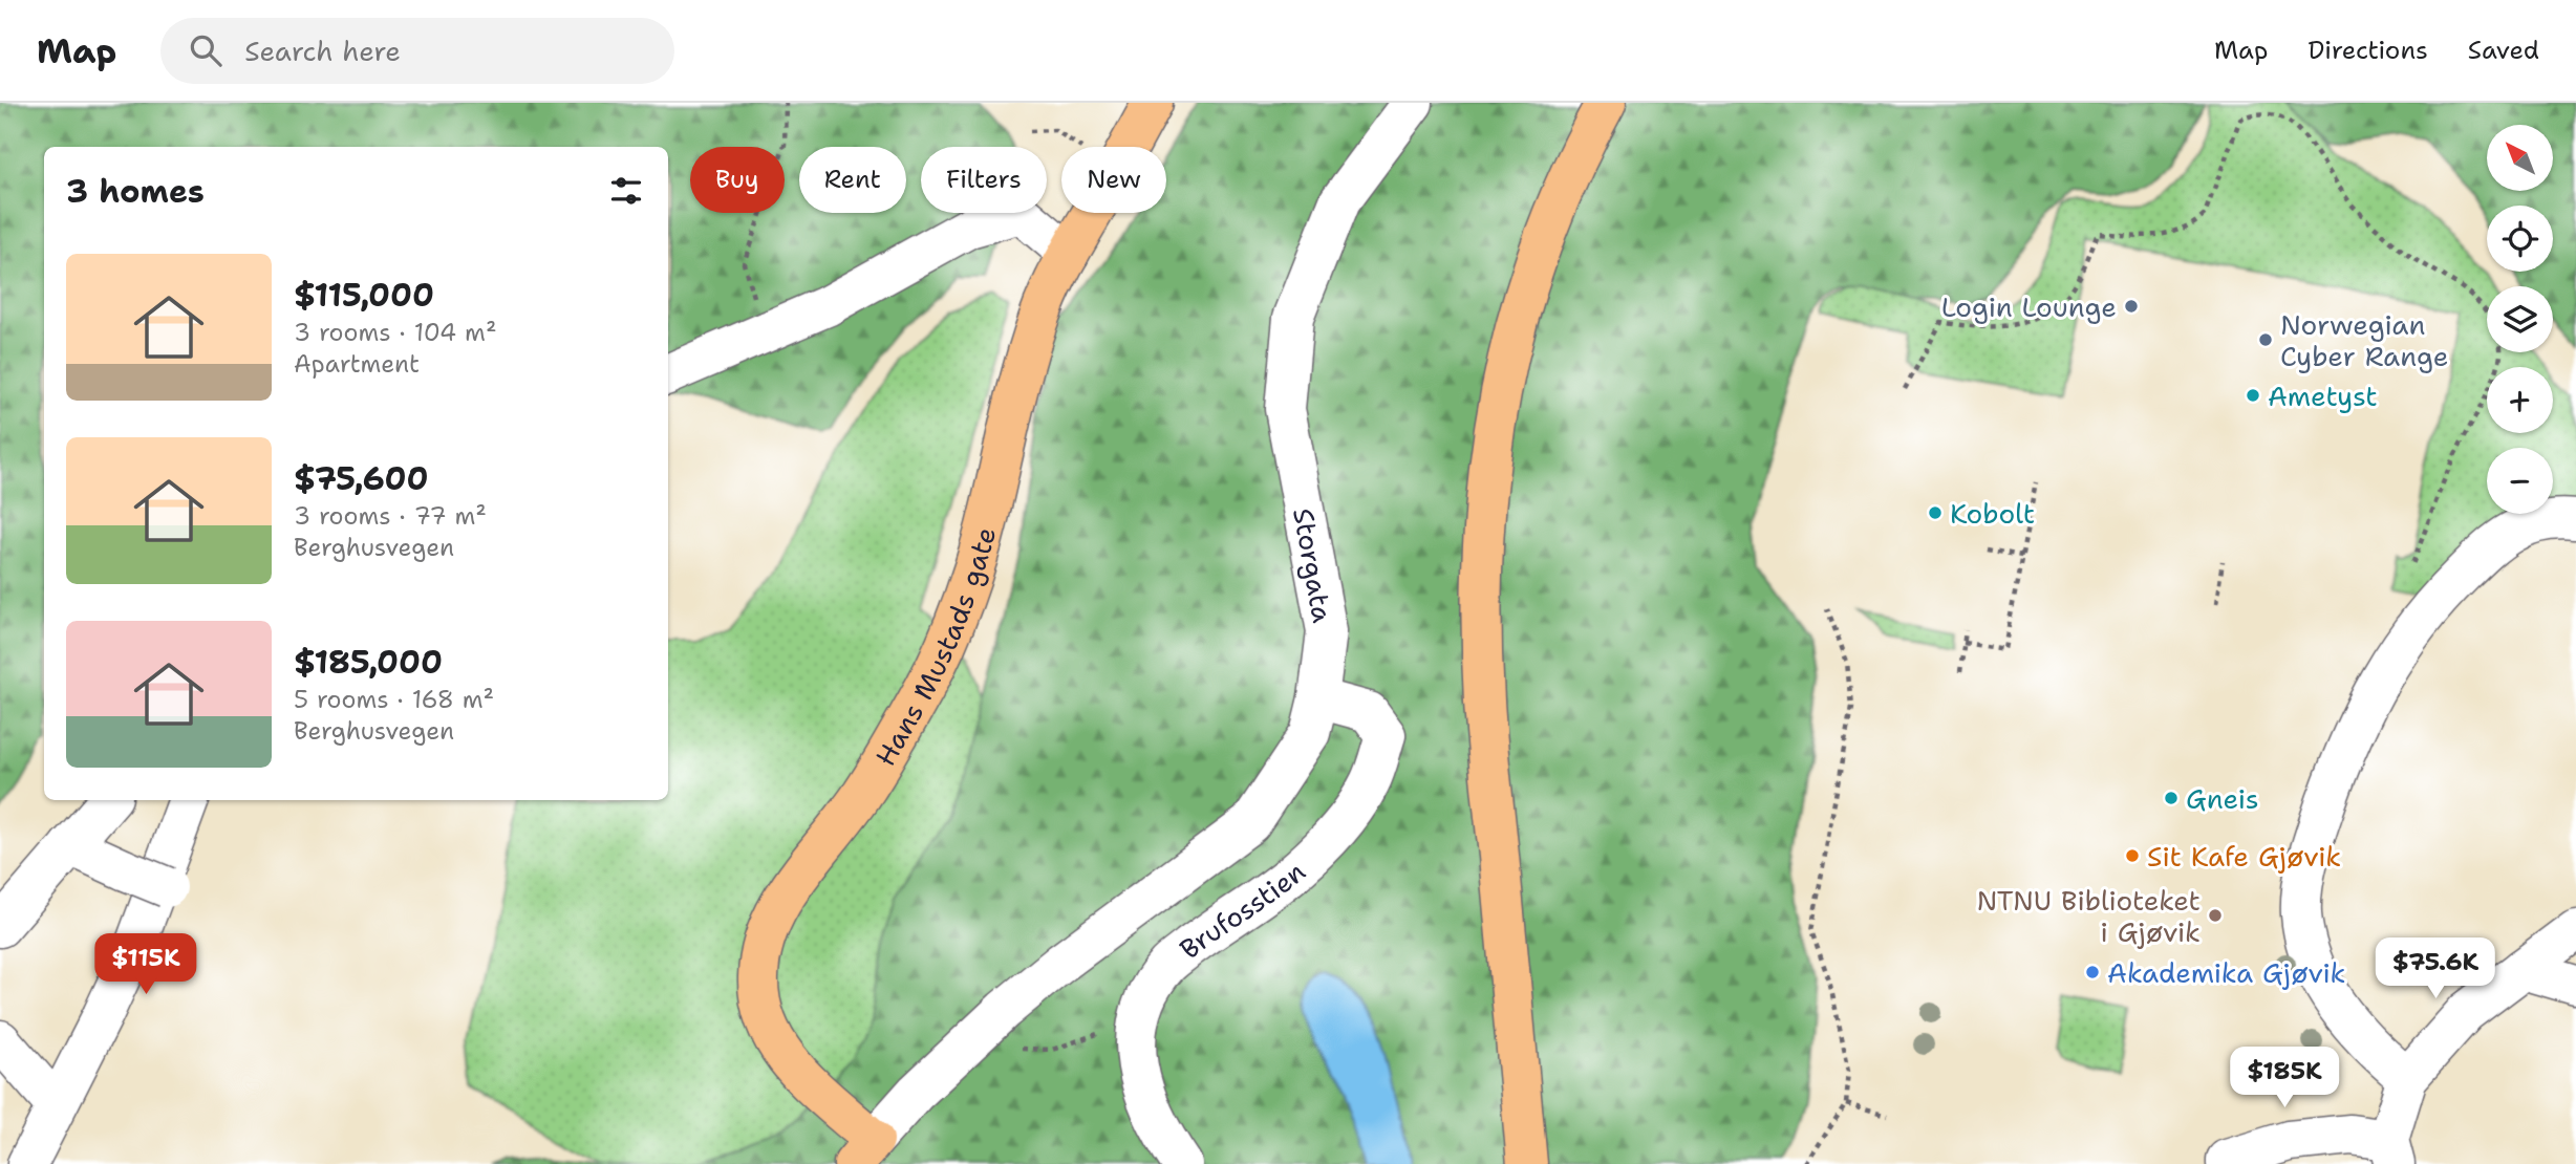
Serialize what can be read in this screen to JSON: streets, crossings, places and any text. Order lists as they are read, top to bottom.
{
  "streets": {
    "main road": ["Hans Mustads gate"],
    "street": ["Storgata", "Brufosstien"]
  },
  "crossings": [
    ["Storgata", "Hans Mustads gate"],
    ["Storgata", "Brufosstien"]
  ],
  "places": [
    "Login Lounge",
    "Norwegian Cyber Range",
    "Ametyst",
    "Kobolt",
    "Gneis",
    "Sit Kafe Gjøvik",
    "NTNU Biblioteket i Gjøvik",
    "Akademika Gjøvik"
  ],
  "north": "top left",
  "page": {
    "header": "Map",
    "search": "Search here",
    "nav": ["Map", "Directions", "Saved"],
    "map_buttons": ["+", "−"],
    "chip": [
      "Buy",
      "Rent",
      "Filters",
      "New"
    ],
    "heading": "3 homes",
    "list": [
      {
        "name": "$115,000",
        "note": "3 rooms · 104 m² · Apartment"
      },
      {
        "name": "$75,600",
        "note": "3 rooms · 77 m² · Berghusvegen"
      },
      {
        "name": "$185,000",
        "note": "5 rooms · 168 m² · Berghusvegen"
      }
    ],
    "price": ["$115K", "$75.6K", "$185K"]
  }
}
